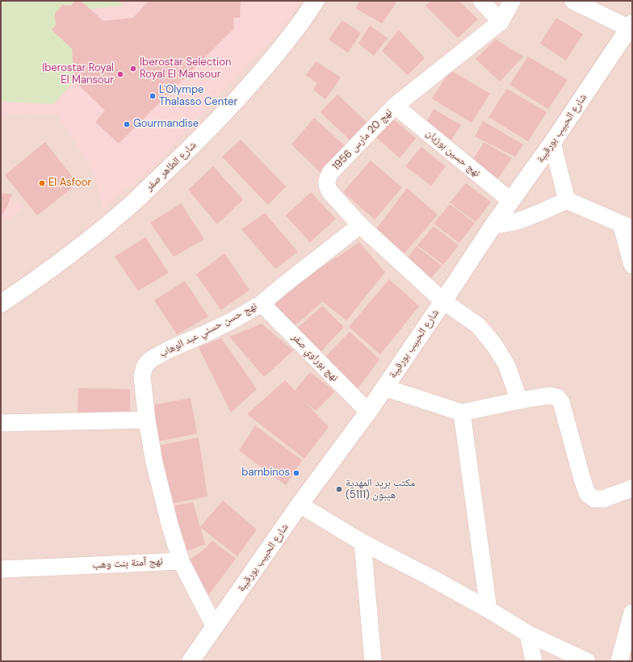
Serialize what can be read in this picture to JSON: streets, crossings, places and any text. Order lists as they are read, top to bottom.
{
  "streets": {
    "main road": ["شارع الحبيب بورقيبة", "شارع الطاهر صفر"],
    "street": [
      "نهج 20 مارس 1956",
      "نهج حسين بوزيان",
      "نهج حسن حسني عبد الوهاب",
      "نهج بوراوي صفر",
      "نهج آمنة بنت وهب"
    ]
  },
  "crossings": [
    ["شارع الحبيب بورقيبة", "نهج 20 مارس 1956"],
    ["شارع الحبيب بورقيبة", "نهج حسين بوزيان"],
    ["شارع الحبيب بورقيبة", "نهج بوراوي صفر"],
    ["نهج 20 مارس 1956", "نهج حسين بوزيان"],
    ["نهج 20 مارس 1956", "نهج حسن حسني عبد الوهاب"],
    ["نهج حسن حسني عبد الوهاب", "نهج بوراوي صفر"],
    ["نهج حسن حسني عبد الوهاب", "نهج آمنة بنت وهب"]
  ],
  "places": [
    "Iberostar Selection Royal El Mansour",
    "Iberostar Royal El Mansour",
    "L'Olympe Thalasso Center",
    "Gourmandise",
    "El Asfoor",
    "bambinos",
    "مكتب بريد المهدية هيبون (5111)"
  ]
}
